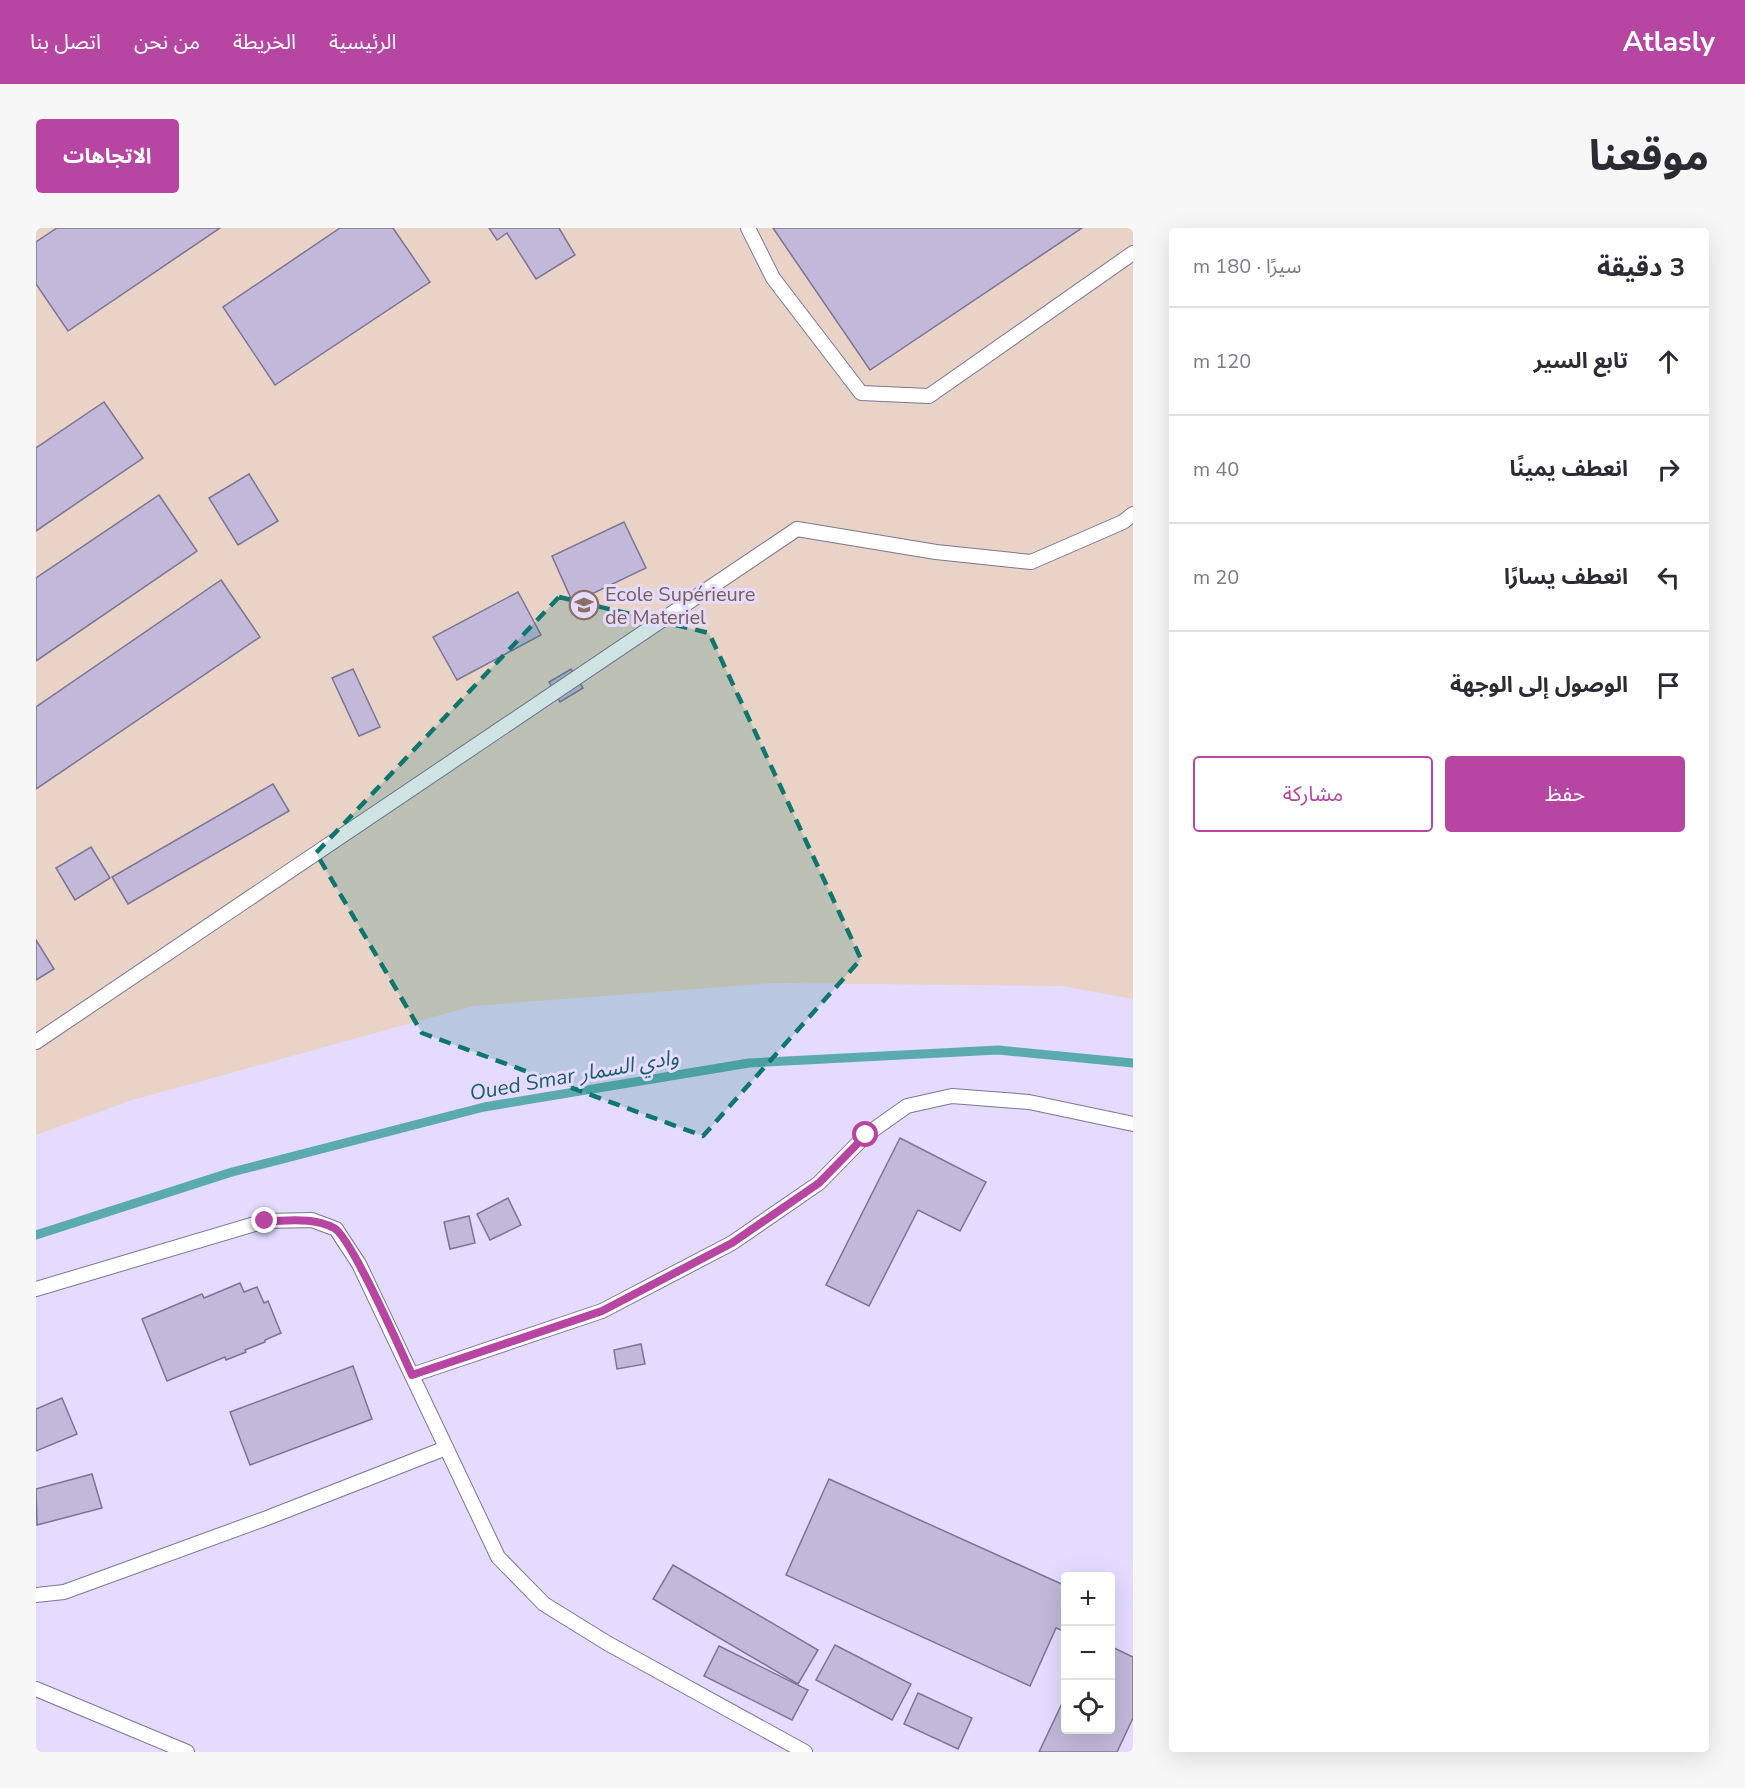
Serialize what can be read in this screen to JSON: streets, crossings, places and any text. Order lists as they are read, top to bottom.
{
  "water": ["Oued Smar وادي السمار"],
  "places": {
    "school or university": ["Ecole Supérieure de Materiel"]
  },
  "page": {
    "header": "Atlasly",
    "nav": [
      "الرئيسية",
      "الخريطة",
      "من نحن",
      "اتصل بنا"
    ],
    "title": "موقعنا",
    "buttons": [
      "الاتجاهات",
      ["حفظ", "مشاركة"]
    ],
    "heading": ["3 دقيقة", "سيرًا · 180 m"],
    "list": [
      ["تابع السير", "120 m"],
      ["انعطف يمينًا", "40 m"],
      ["انعطف يسارًا", "20 m"],
      "الوصول إلى الوجهة"
    ],
    "map_buttons": ["+", "−"]
  }
}
